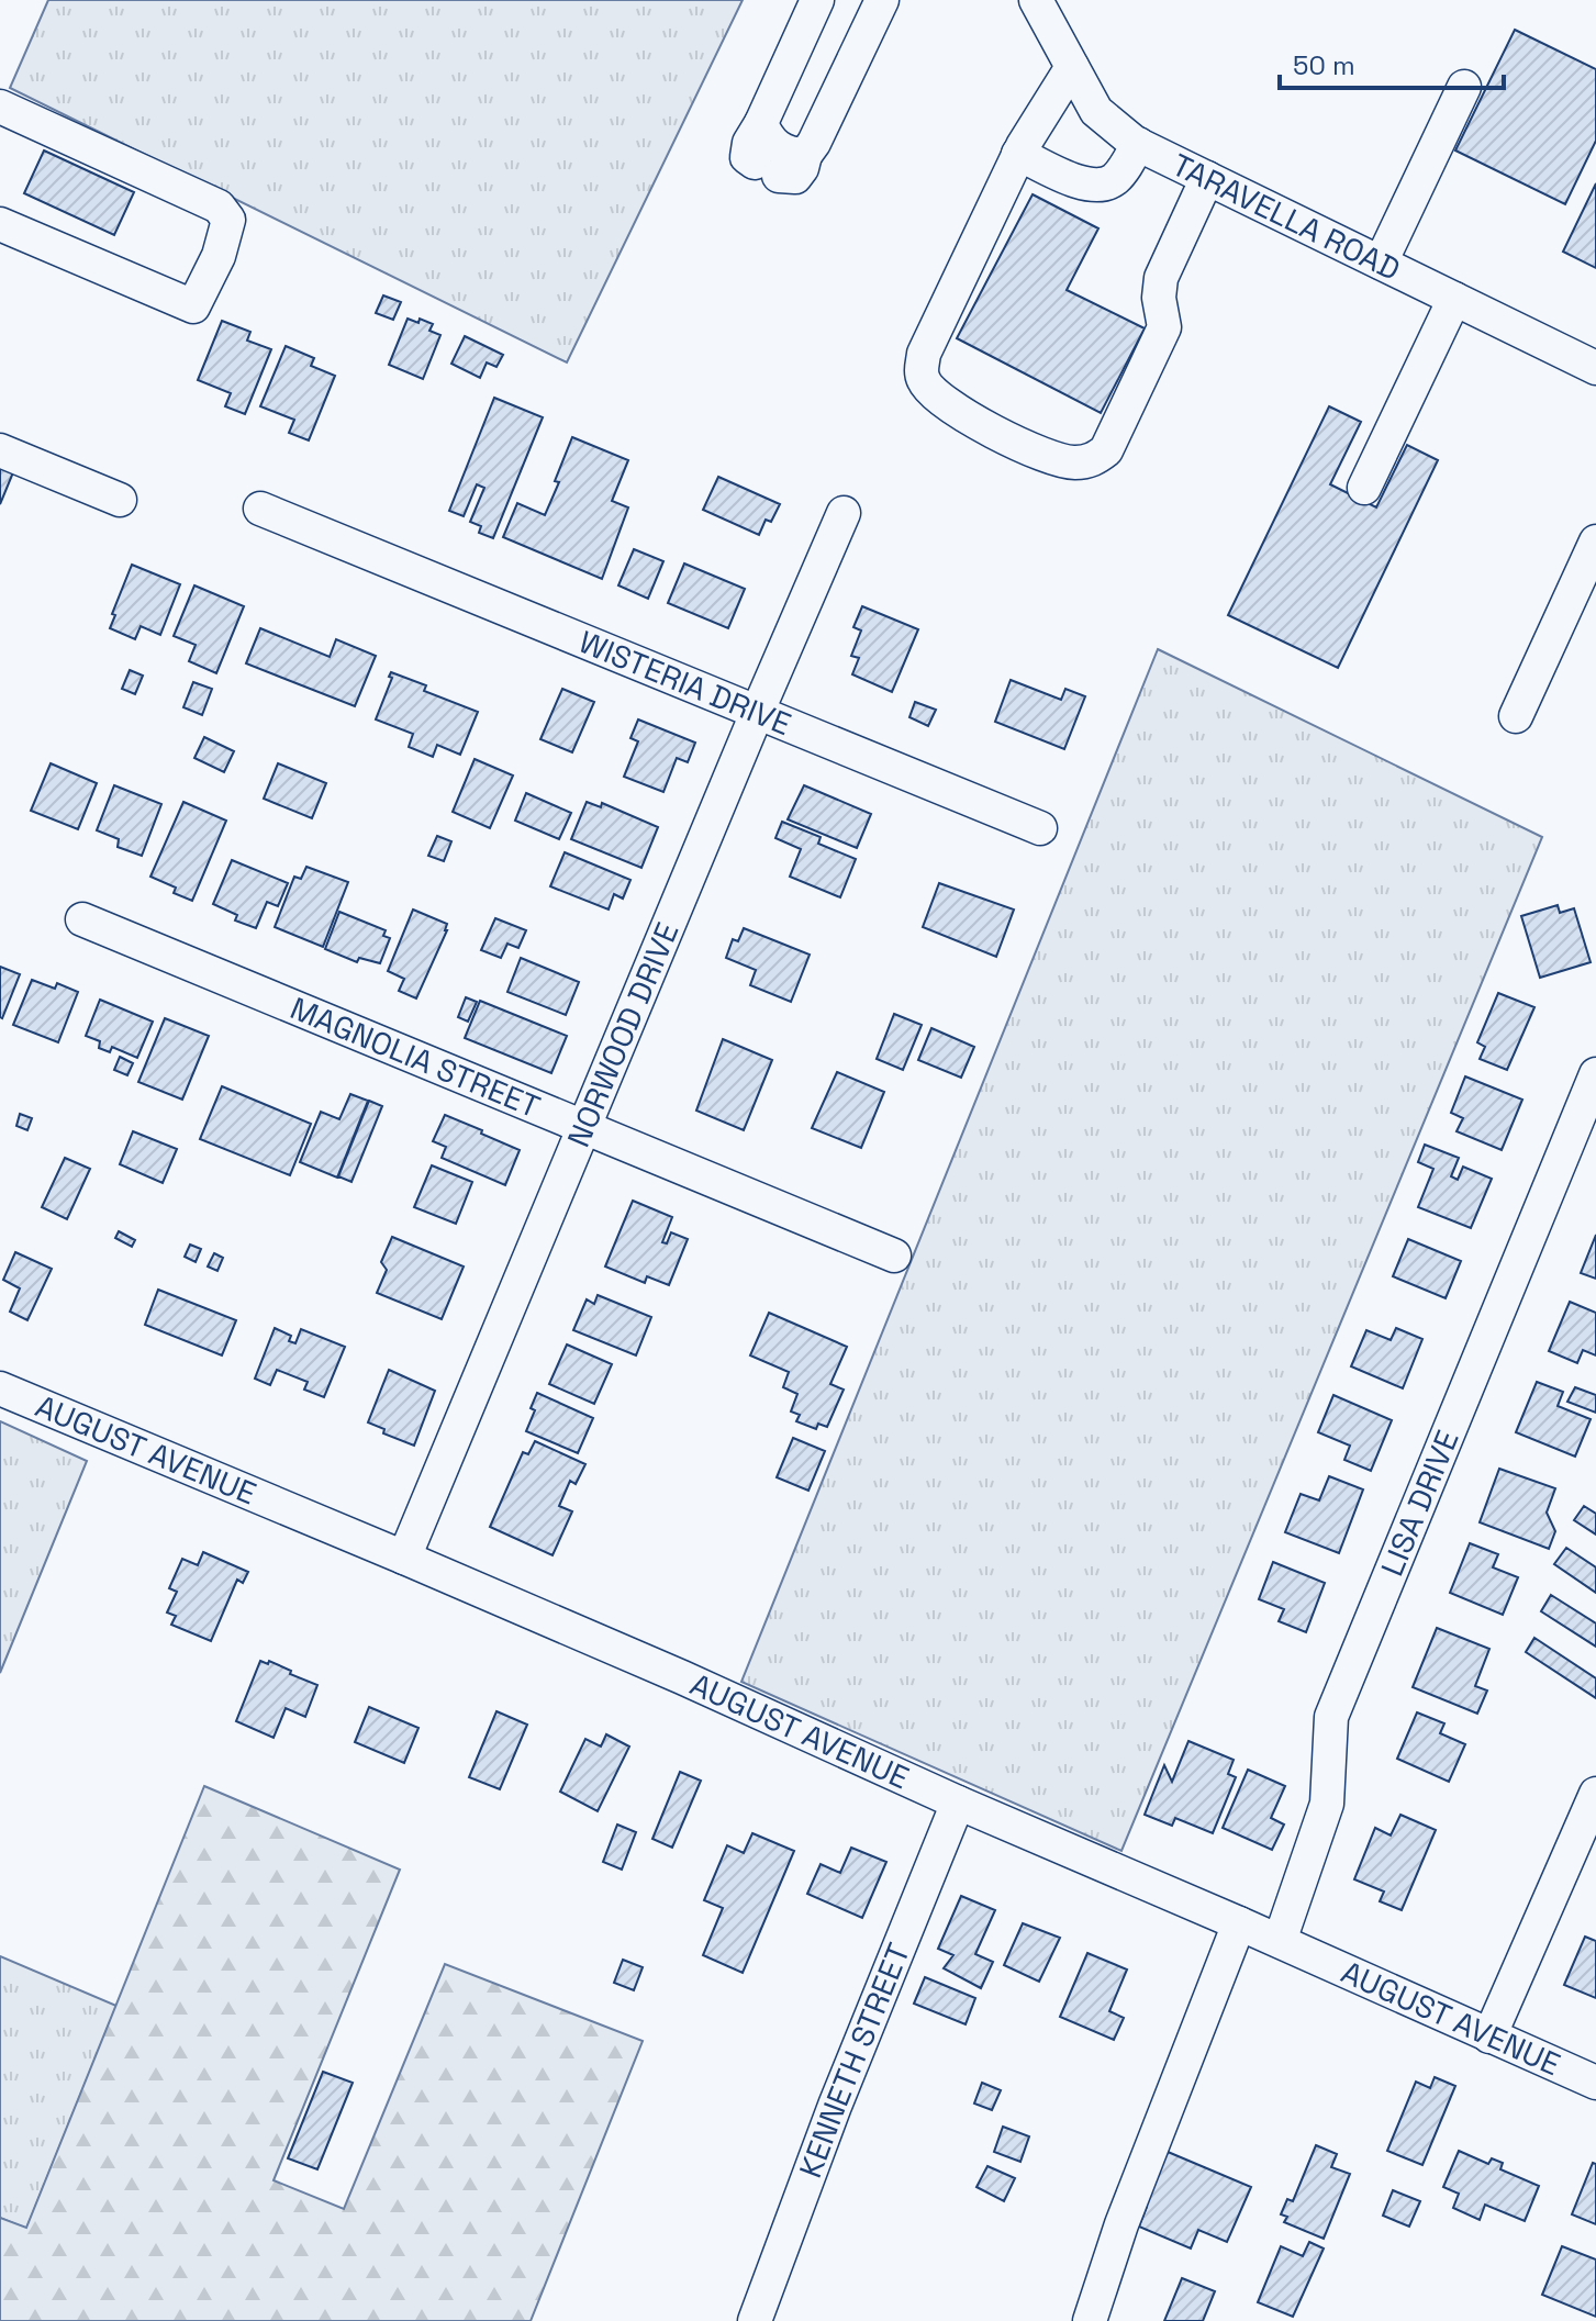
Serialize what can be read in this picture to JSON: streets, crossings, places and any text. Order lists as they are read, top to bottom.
{
  "streets": {
    "street": [
      "TARAVELLA ROAD",
      "WISTERIA DRIVE",
      "NORWOOD DRIVE",
      "MAGNOLIA STREET",
      "AUGUST AVENUE",
      "LISA DRIVE",
      "KENNETH STREET"
    ]
  },
  "crossings": [
    ["WISTERIA DRIVE", "NORWOOD DRIVE"],
    ["NORWOOD DRIVE", "MAGNOLIA STREET"],
    ["NORWOOD DRIVE", "AUGUST AVENUE"],
    ["AUGUST AVENUE", "LISA DRIVE"],
    ["AUGUST AVENUE", "KENNETH STREET"]
  ],
  "scale_bar": "50 m"
}
